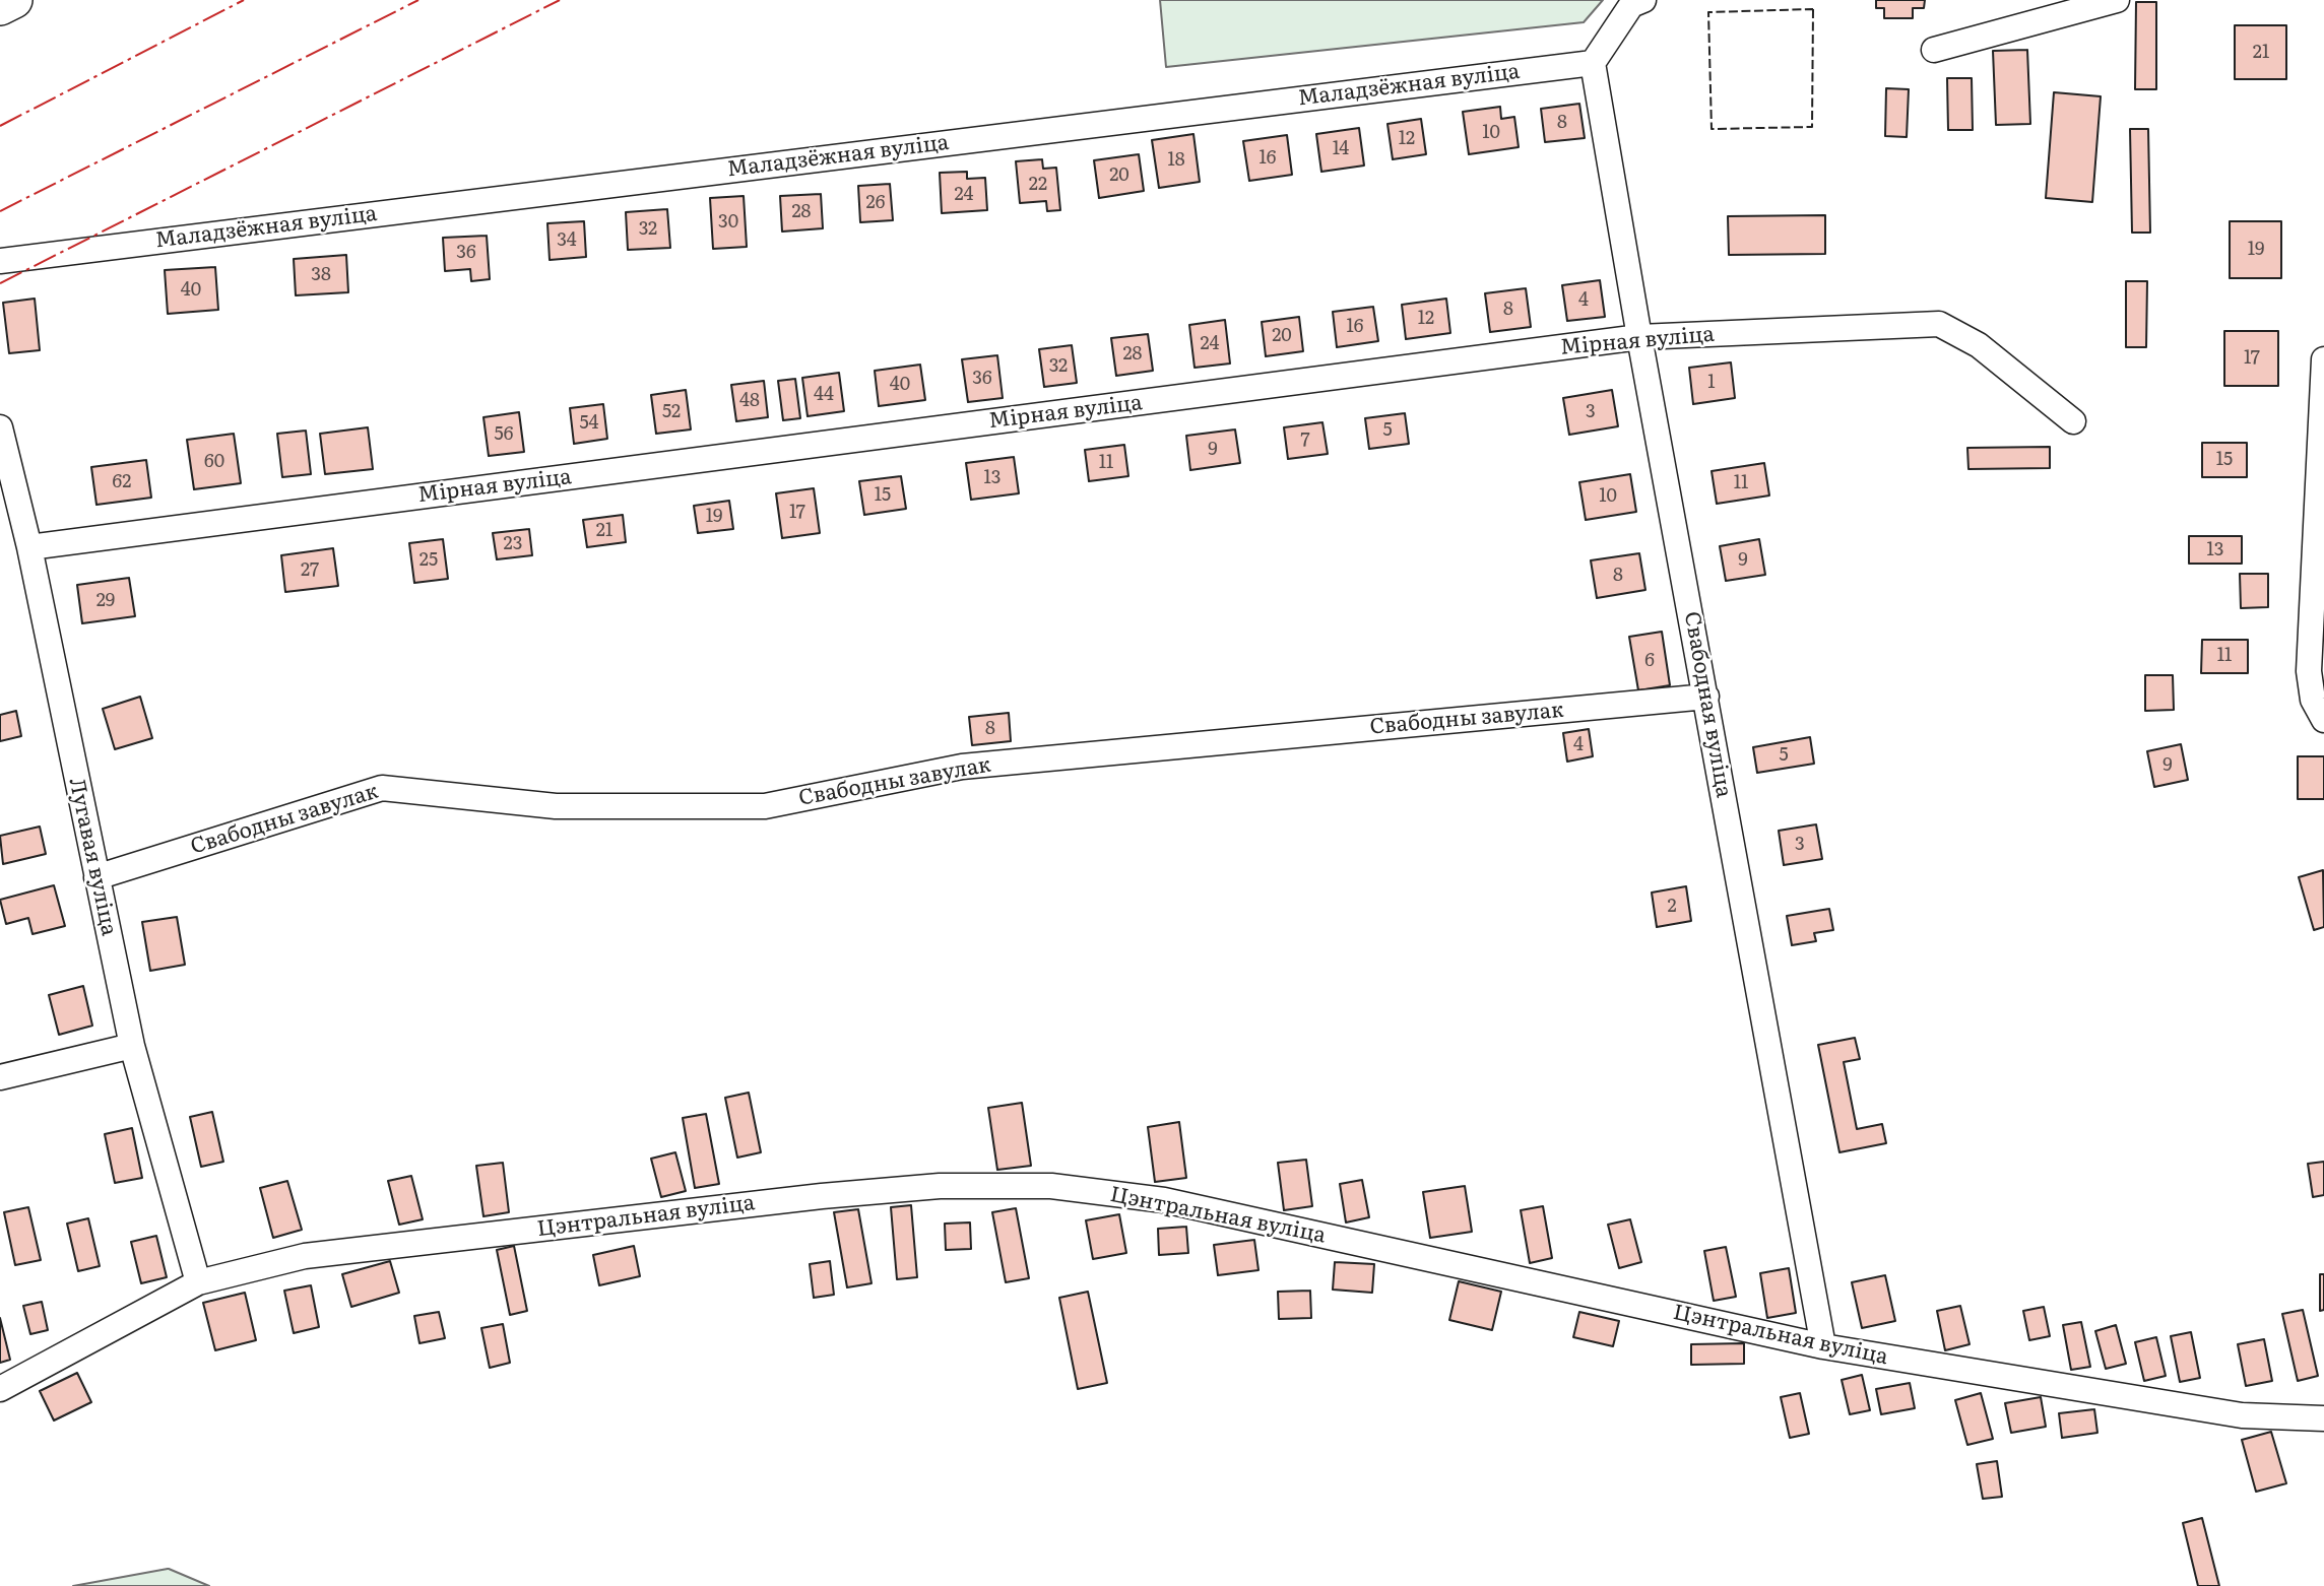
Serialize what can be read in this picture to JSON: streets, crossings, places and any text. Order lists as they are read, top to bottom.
{
  "streets": {
    "street": [
      "Маладзёжная вуліца",
      "Мірная вуліца",
      "Свабодная вуліца",
      "Свабодны завулак",
      "Лугавая вуліца",
      "Цэнтральная вуліца"
    ]
  },
  "crossings": [
    ["Маладзёжная вуліца", "Свабодная вуліца"],
    ["Мірная вуліца", "Свабодная вуліца"],
    ["Мірная вуліца", "Лугавая вуліца"],
    ["Свабодная вуліца", "Свабодны завулак"],
    ["Свабодная вуліца", "Цэнтральная вуліца"],
    ["Свабодны завулак", "Лугавая вуліца"],
    ["Лугавая вуліца", "Цэнтральная вуліца"]
  ],
  "house_numbers": [
    "21",
    "8",
    "10",
    "12",
    "14",
    "16",
    "18",
    "20",
    "22",
    "24",
    "26",
    "28",
    "30",
    "32",
    "34",
    "19",
    "36",
    "38",
    "40",
    "4",
    "8",
    "12",
    "16",
    "20",
    "24",
    "28",
    "17",
    "32",
    "36",
    "1",
    "40",
    "44",
    "48",
    "52",
    "3",
    "54",
    "5",
    "56",
    "7",
    "9",
    "15",
    "60",
    "11",
    "13",
    "62",
    "11",
    "15",
    "10",
    "17",
    "19",
    "21",
    "23",
    "13",
    "25",
    "9",
    "27",
    "8",
    "29",
    "11",
    "6",
    "8",
    "4",
    "5",
    "9",
    "3",
    "2"
  ]
}
